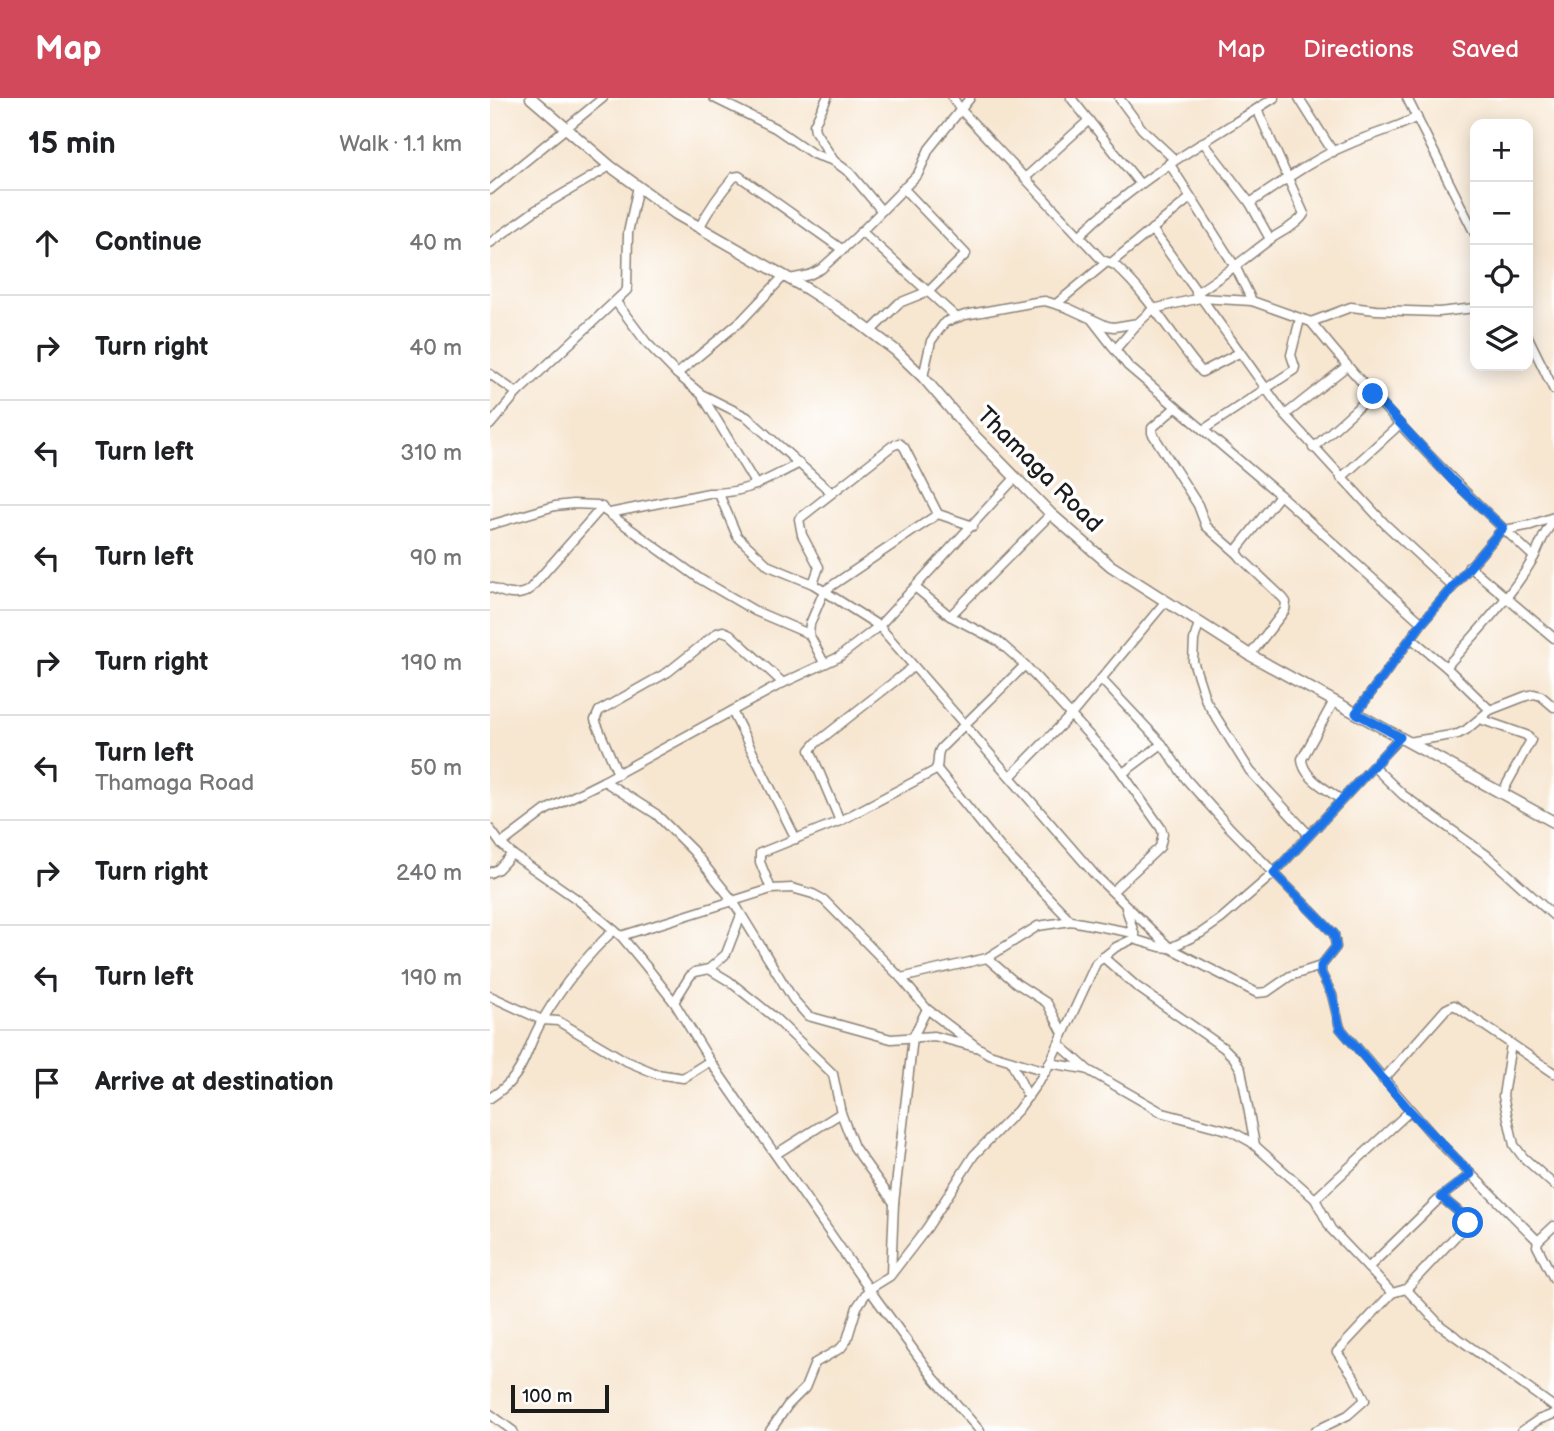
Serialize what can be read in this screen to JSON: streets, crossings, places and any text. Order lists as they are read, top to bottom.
{
  "streets": {
    "main road": ["Thamaga Road"]
  },
  "scale_bar": "100 m",
  "page": {
    "header": "Map",
    "nav": ["Map", "Directions", "Saved"],
    "heading": ["15 min", "Walk · 1.1 km"],
    "map_buttons": ["+", "−"],
    "list": [
      ["Continue", "40 m"],
      ["Turn right", "40 m"],
      ["Turn left", "310 m"],
      ["Turn left", "90 m"],
      ["Turn right", "190 m"],
      ["Turn left", "Thamaga Road", "50 m"],
      ["Turn right", "240 m"],
      ["Turn left", "190 m"],
      "Arrive at destination"
    ],
    "scale": "100 m"
  }
}
